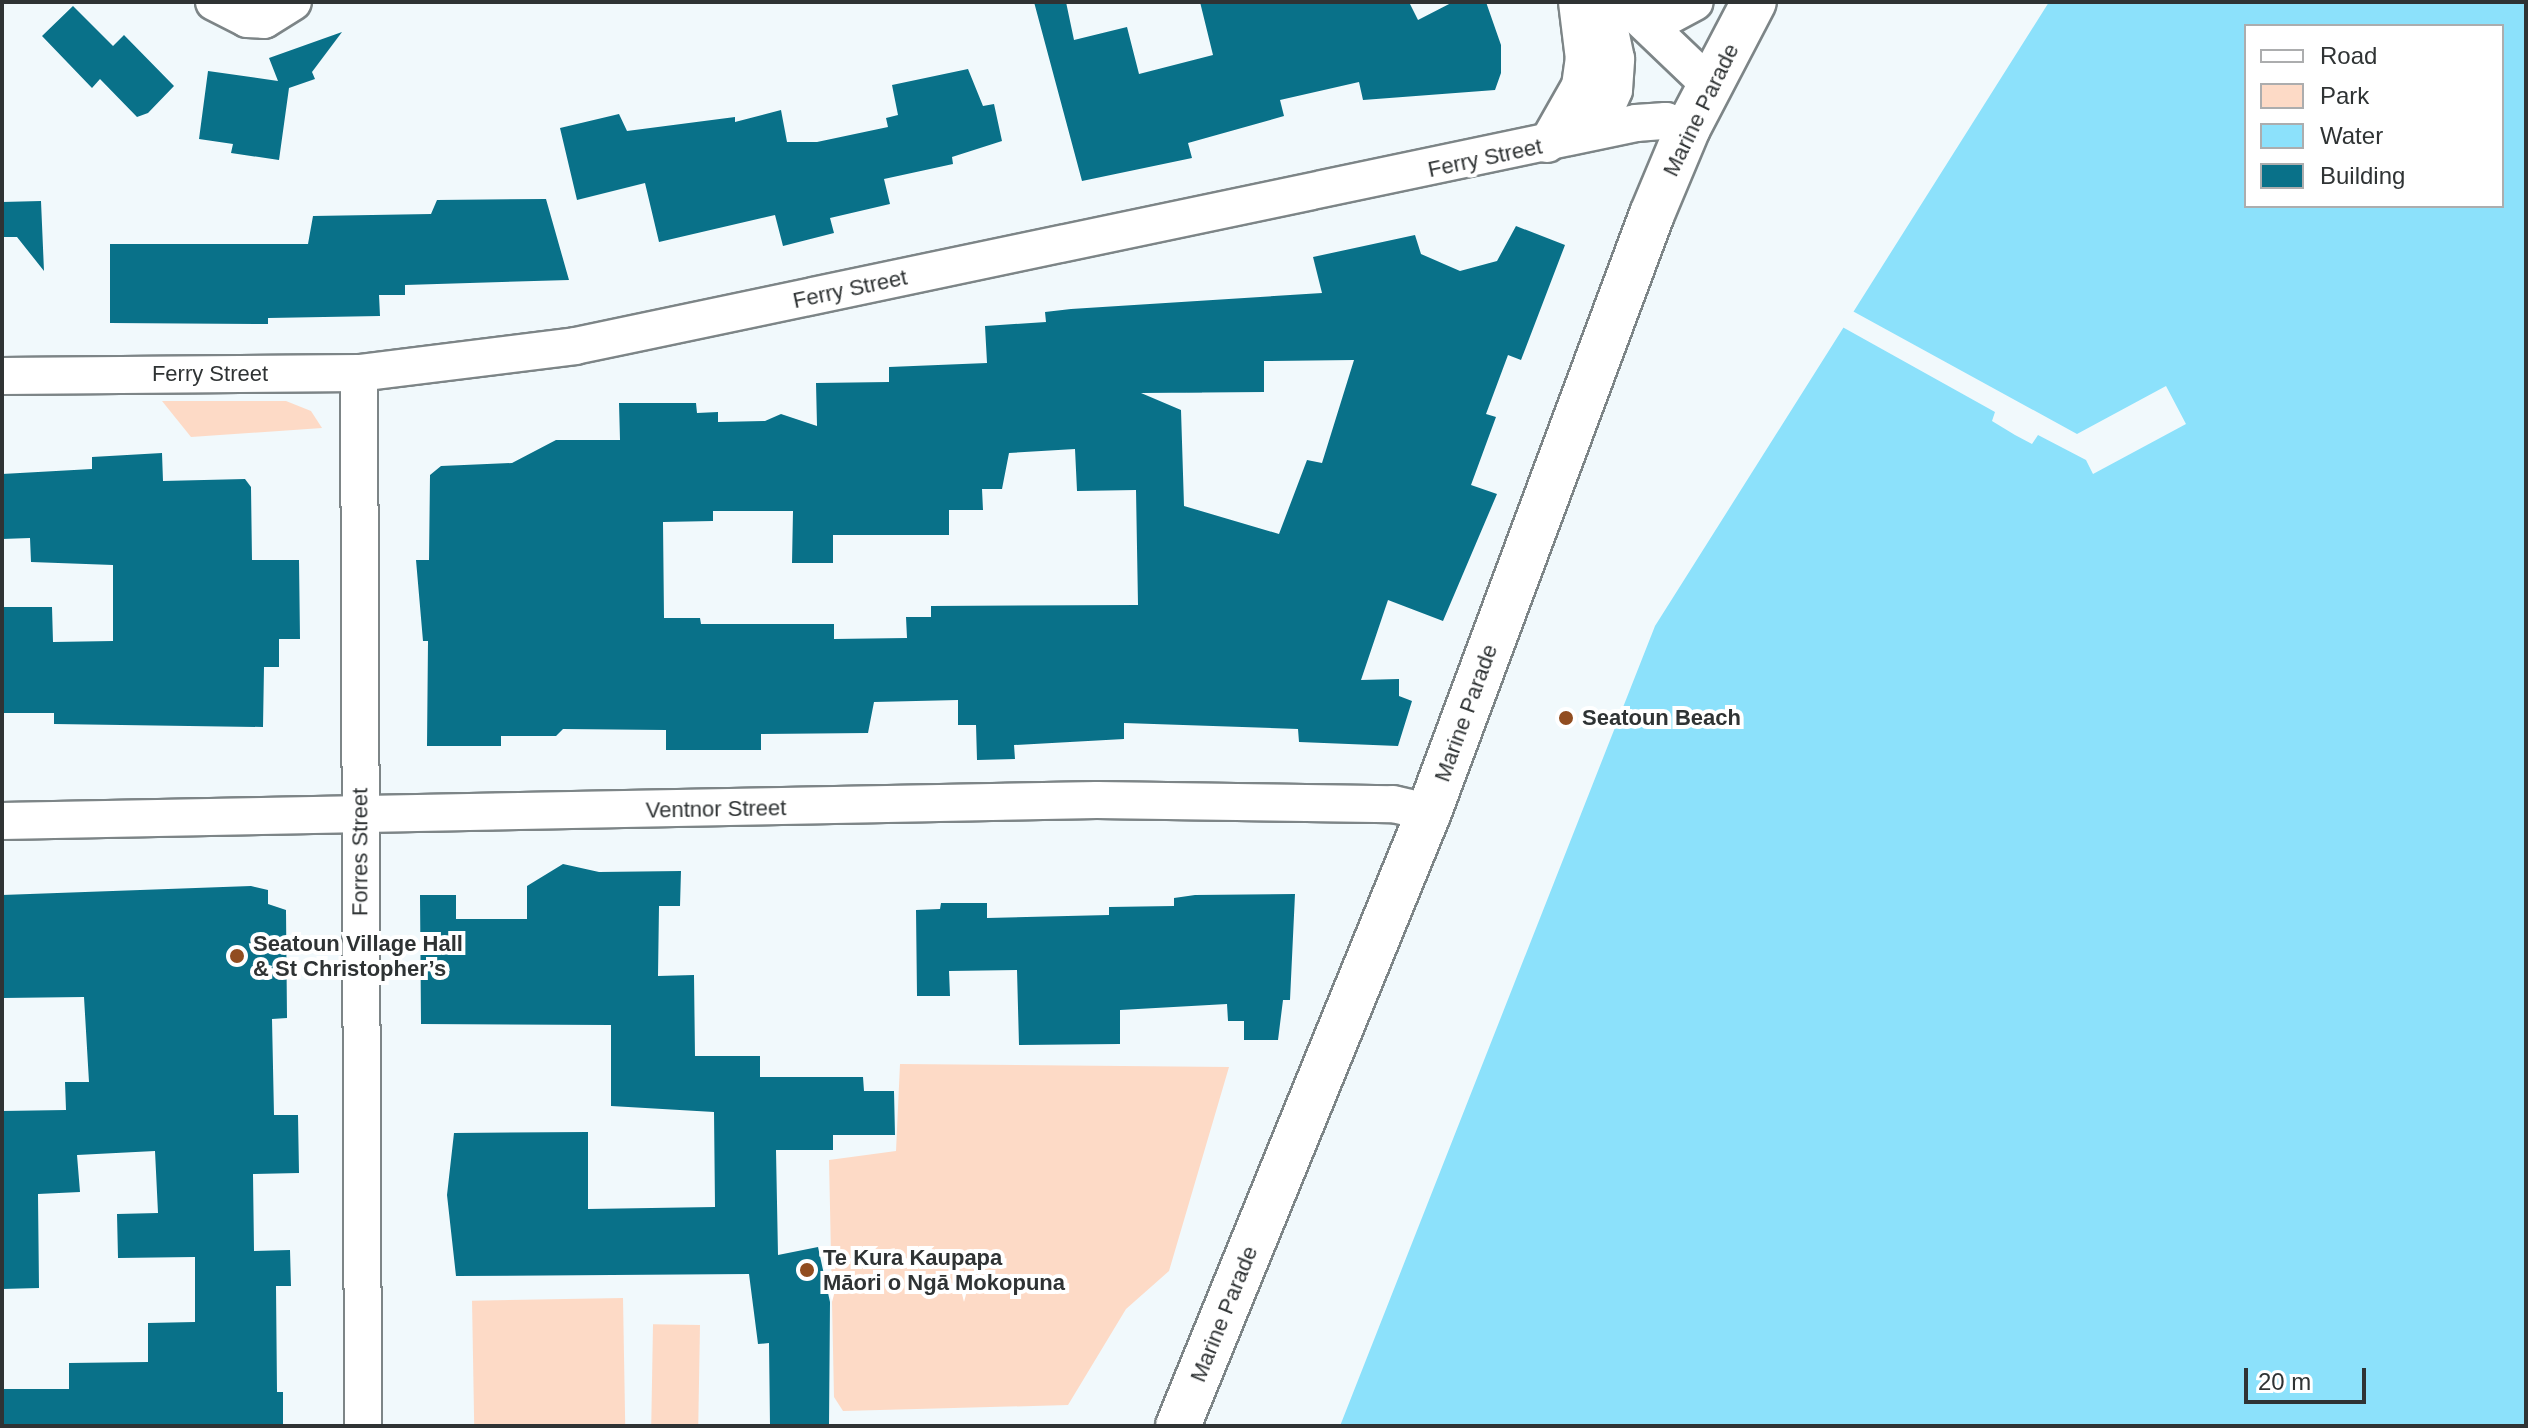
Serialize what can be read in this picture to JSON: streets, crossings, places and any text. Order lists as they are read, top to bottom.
{
  "streets": {
    "street": [
      "Marine Parade",
      "Ferry Street",
      "Ventnor Street",
      "Forres Street"
    ]
  },
  "crossings": [
    ["Marine Parade", "Ferry Street"],
    ["Marine Parade", "Ventnor Street"],
    ["Ferry Street", "Forres Street"],
    ["Ventnor Street", "Forres Street"]
  ],
  "places": ["Seatoun Beach", "Seatoun Village Hall & St Christopher’s", "Te Kura Kaupapa Māori o Ngā Mokopuna"],
  "legend": [
    "Road",
    "Park",
    "Water",
    "Building"
  ],
  "scale_bar": "20 m"
}
